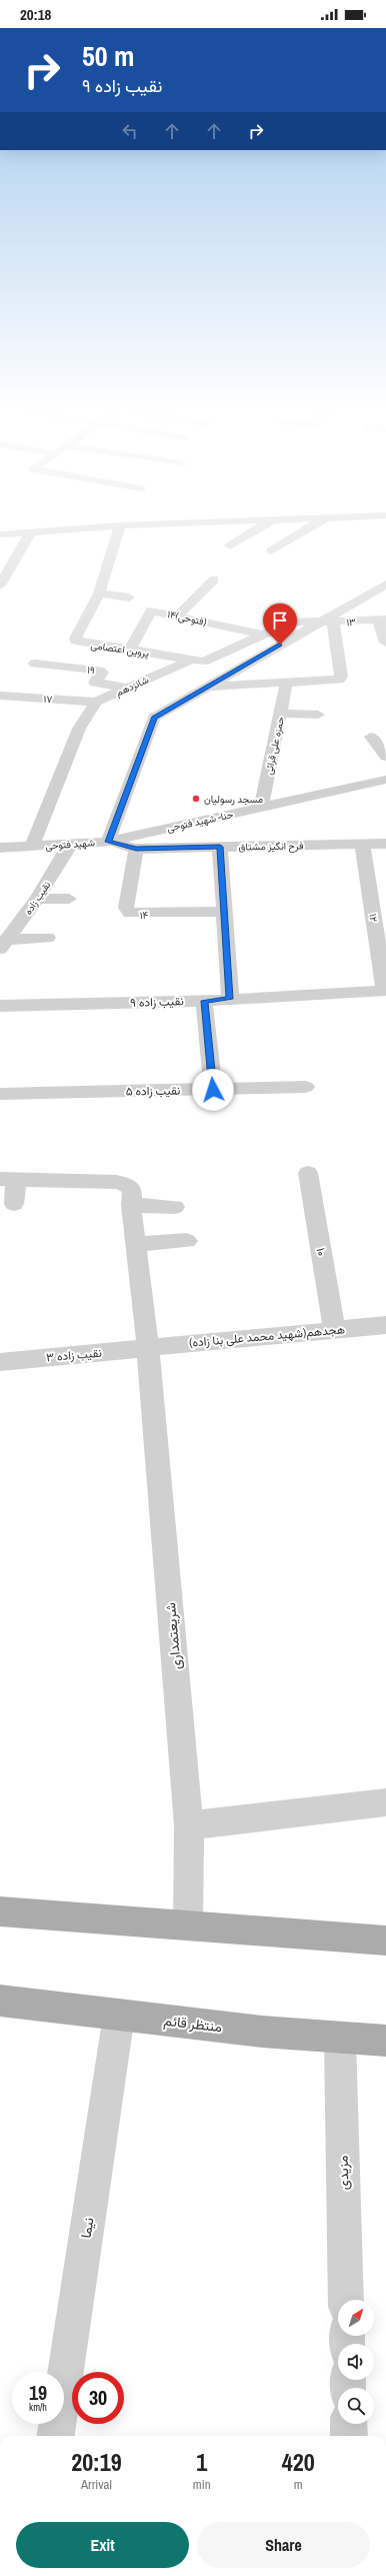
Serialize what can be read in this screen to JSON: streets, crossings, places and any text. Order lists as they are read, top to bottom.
{
  "streets": {
    "main road": ["منتظر قائم"],
    "street": [
      "۱۴(فتوحی)",
      "۱۳",
      "پروین اعتصامی",
      "۱۹",
      "شانزدهم",
      "۱۷",
      "حمزه علی قرائی",
      "حنا- شهید فتوحی",
      "شهید فتوحی",
      "فرح انگیز مشتاق",
      "نقیب زاده",
      "۱۴",
      "۱۲",
      "نقیب زاده ۹",
      "نقیب زاده ۵",
      "۱۰",
      "هجدهم(شهید محمد علی بنا زاده)",
      "نقیب زاده ۳",
      "شریعتمداری",
      "مزیدی",
      "نیما"
    ]
  },
  "crossings": [
    ["۱۴(فتوحی)", "پروین اعتصامی"],
    ["۱۴(فتوحی)", "شانزدهم"],
    ["۱۳", "شانزدهم"],
    ["پروین اعتصامی", "شانزدهم"],
    ["۱۹", "شانزدهم"],
    ["شانزدهم", "۱۷"],
    ["حمزه علی قرائی", "حنا- شهید فتوحی"],
    ["حنا- شهید فتوحی", "شهید فتوحی"],
    ["حنا- شهید فتوحی", "فرح انگیز مشتاق"],
    ["شهید فتوحی", "فرح انگیز مشتاق"],
    ["شهید فتوحی", "نقیب زاده"],
    ["فرح انگیز مشتاق", "۱۴"],
    ["فرح انگیز مشتاق", "۱۲"],
    ["۱۲", "نقیب زاده ۹"],
    ["۱۰", "هجدهم(شهید محمد علی بنا زاده)"],
    ["هجدهم(شهید محمد علی بنا زاده)", "نقیب زاده ۳"],
    ["هجدهم(شهید محمد علی بنا زاده)", "شریعتمداری"],
    ["نقیب زاده ۳", "شریعتمداری"],
    ["منتظر قائم", "مزیدی"],
    ["منتظر قائم", "نیما"]
  ],
  "places": ["مسجد رسولیان"],
  "north": "top right",
  "page": {
    "status": "20:18",
    "turn": ["50 m", "نقیب زاده ۹"],
    "speed": "19 km/h",
    "limit": "30",
    "eta": [
      "20:19",
      "Arrival",
      "1",
      "min",
      "420",
      "m"
    ],
    "buttons": ["Exit", "Share"]
  }
}
